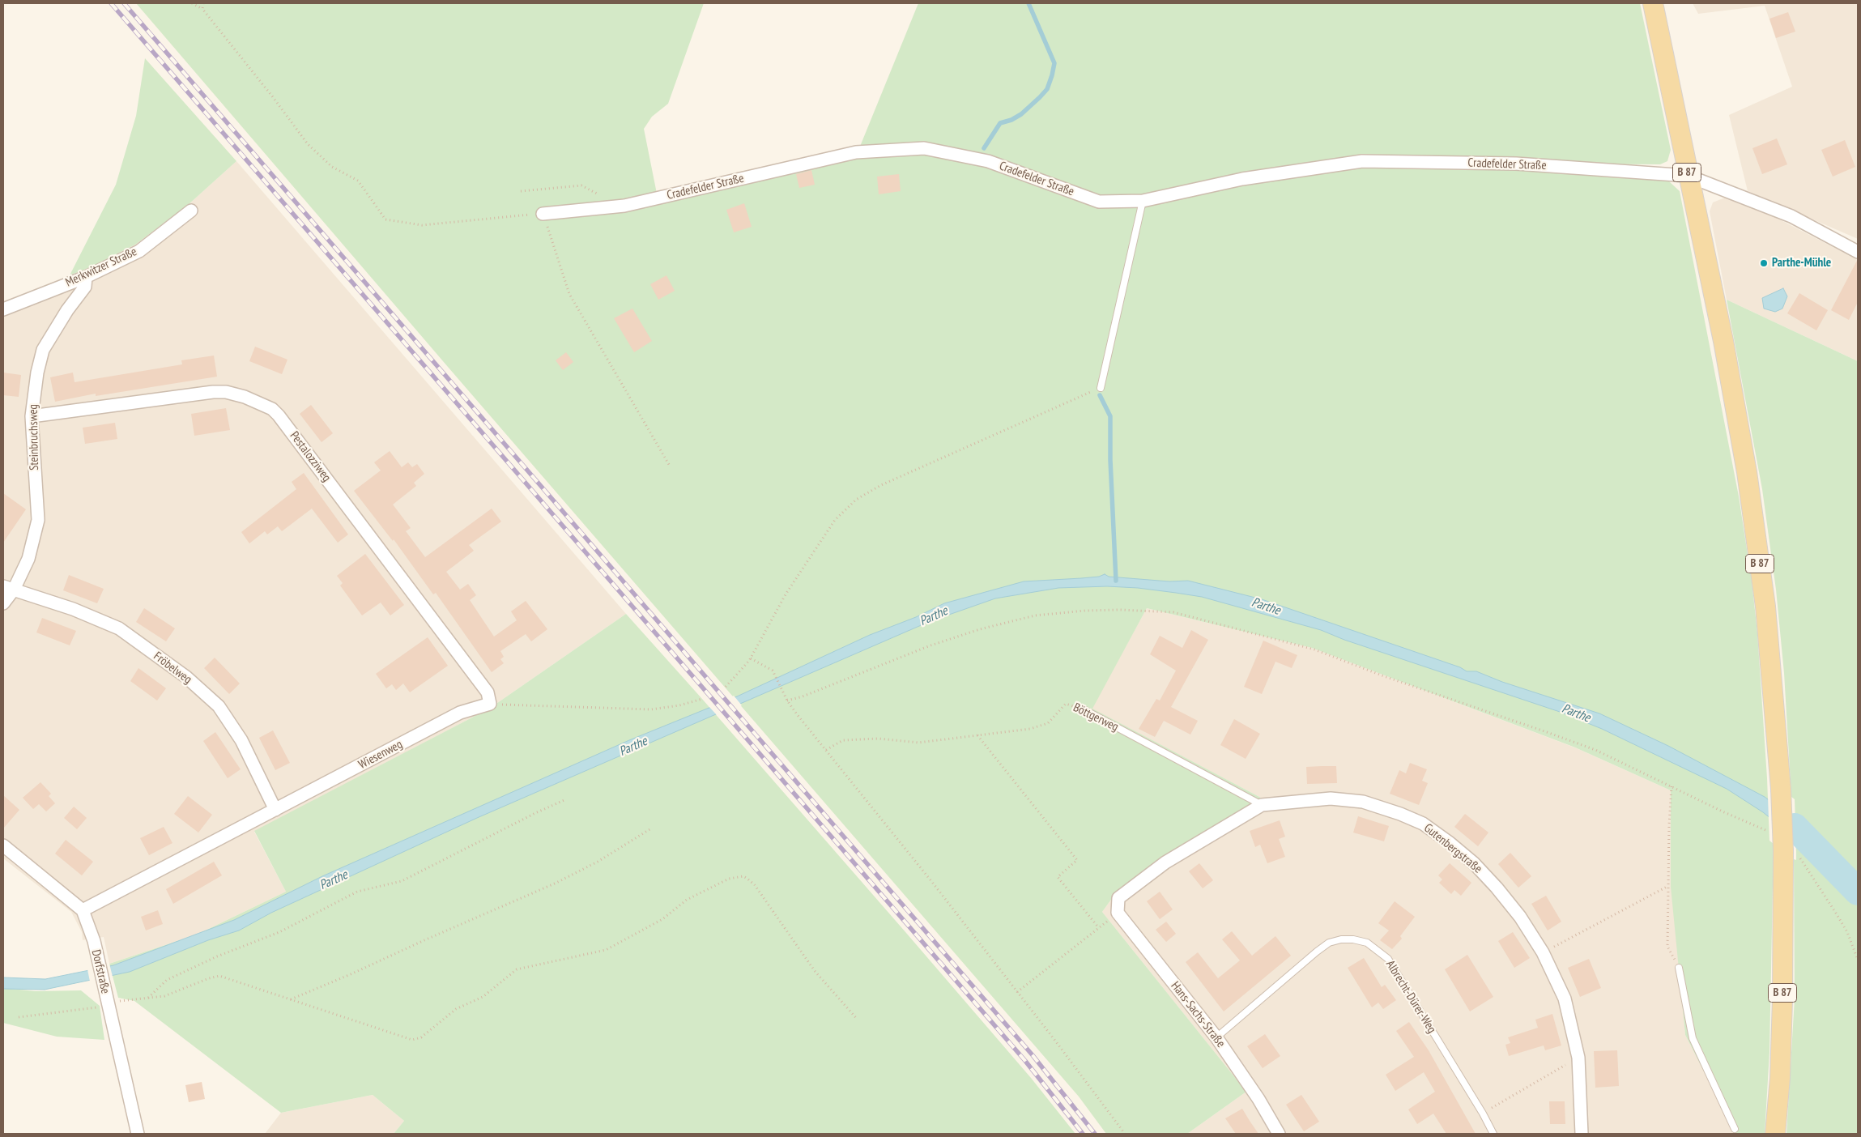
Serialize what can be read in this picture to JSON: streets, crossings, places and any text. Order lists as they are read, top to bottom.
{
  "streets": {
    "main road": ["B 87"],
    "street": [
      "Cradefelder Straße",
      "Merkwitzer Straße",
      "Steinbruchsweg",
      "Pestalozziweg",
      "Fröbelweg",
      "Wiesenweg",
      "Gutenbergstraße",
      "Dorfstraße",
      "Hans-Sachs-Straße"
    ],
    "lane": ["Böttgerweg", "Albrecht-Dürer-Weg"]
  },
  "crossings": [
    ["Cradefelder Straße", "B 87"],
    ["Merkwitzer Straße", "Steinbruchsweg"],
    ["Steinbruchsweg", "Pestalozziweg"],
    ["Steinbruchsweg", "Fröbelweg"],
    ["Pestalozziweg", "Wiesenweg"],
    ["Fröbelweg", "Wiesenweg"],
    ["Böttgerweg", "Gutenbergstraße"],
    ["Wiesenweg", "Dorfstraße"],
    ["Gutenbergstraße", "Hans-Sachs-Straße"],
    ["Albrecht-Dürer-Weg", "Hans-Sachs-Straße"]
  ],
  "water": ["Parthe"],
  "places": ["Parthe-Mühle"]
}
